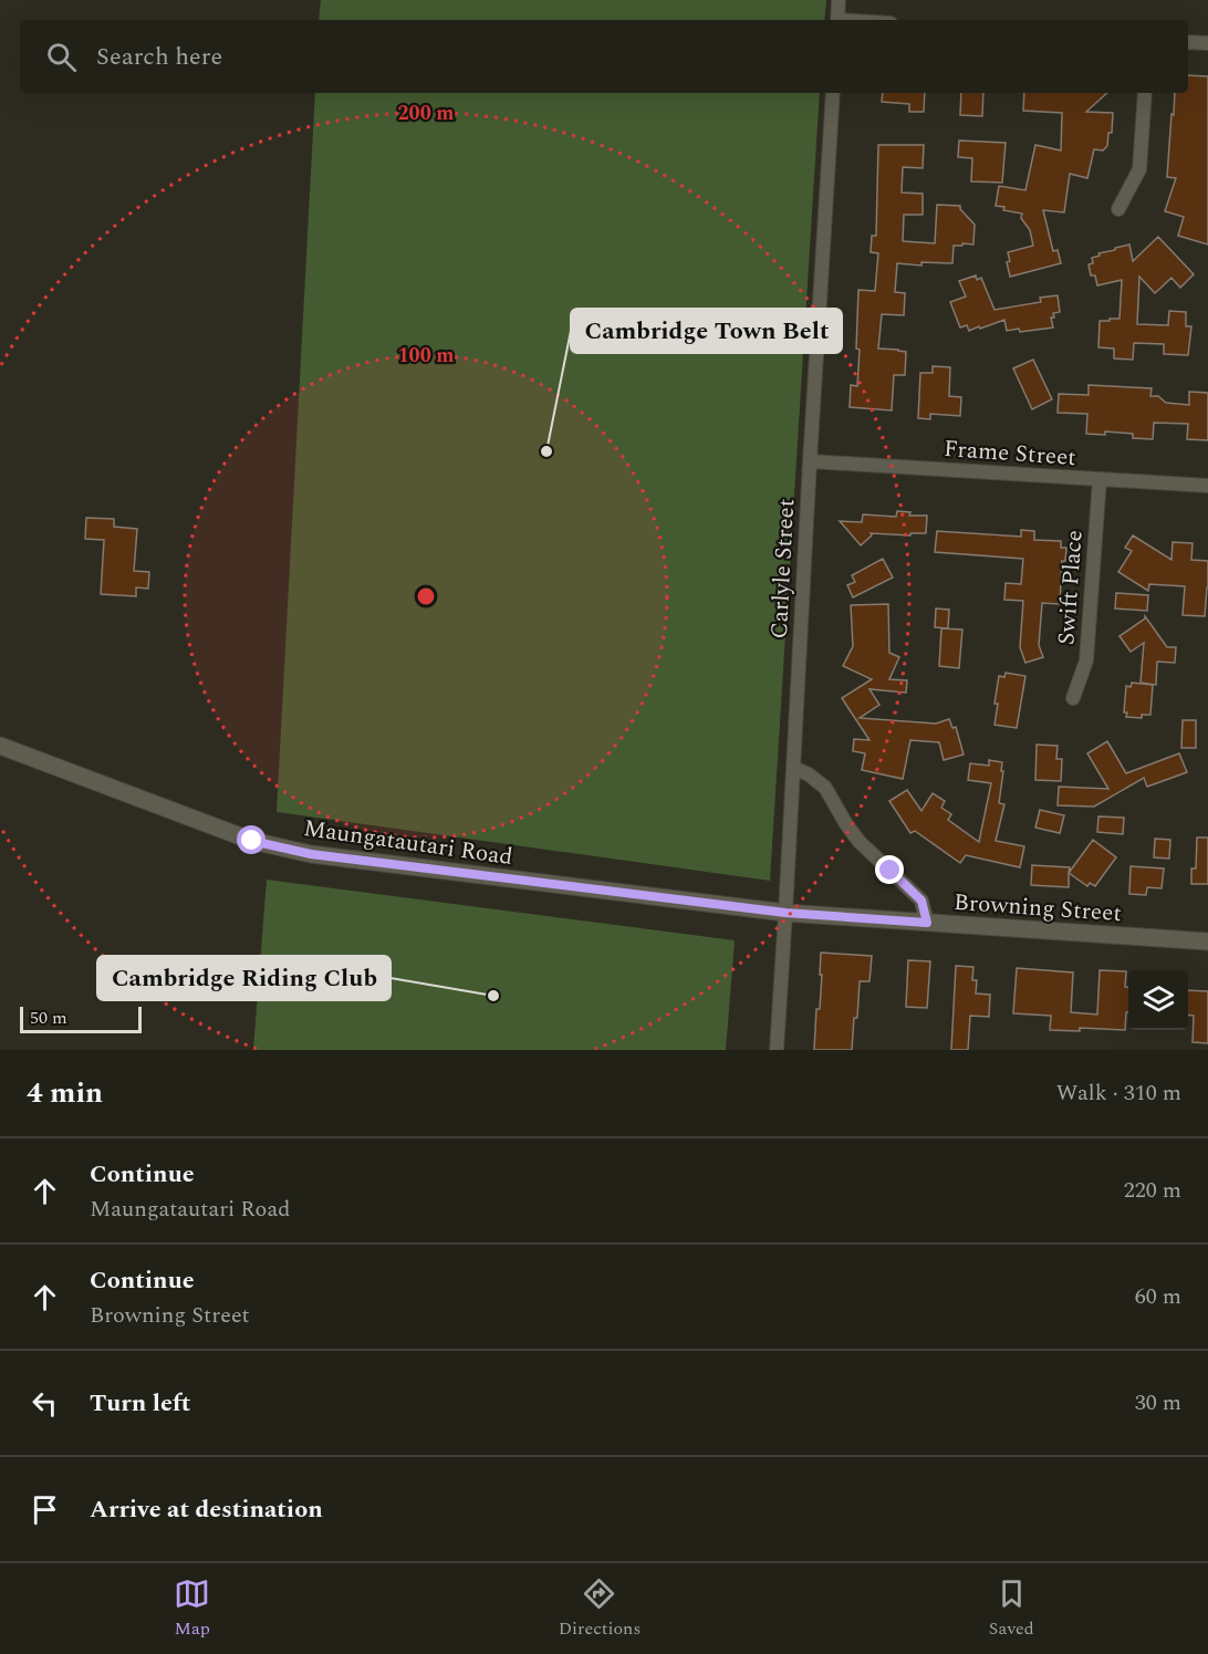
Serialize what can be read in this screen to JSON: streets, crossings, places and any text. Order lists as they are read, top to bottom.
{
  "streets": {
    "street": [
      "Frame Street",
      "Carlyle Street",
      "Swift Place",
      "Maungatautari Road",
      "Browning Street"
    ]
  },
  "crossings": [
    ["Frame Street", "Carlyle Street"],
    ["Frame Street", "Swift Place"],
    ["Carlyle Street", "Maungatautari Road"],
    ["Carlyle Street", "Browning Street"],
    ["Maungatautari Road", "Browning Street"]
  ],
  "places": ["Cambridge Town Belt", "Cambridge Riding Club"],
  "scale_bar": "50 m",
  "page": {
    "search": "Search here",
    "scale": "50 m",
    "heading": ["4 min", "Walk · 310 m"],
    "list": [
      ["Continue", "Maungatautari Road", "220 m"],
      ["Continue", "Browning Street", "60 m"],
      ["Turn left", "30 m"],
      "Arrive at destination"
    ],
    "nav": ["Map", "Directions", "Saved"]
  },
  "rings": ["200 m", "100 m"]
}
